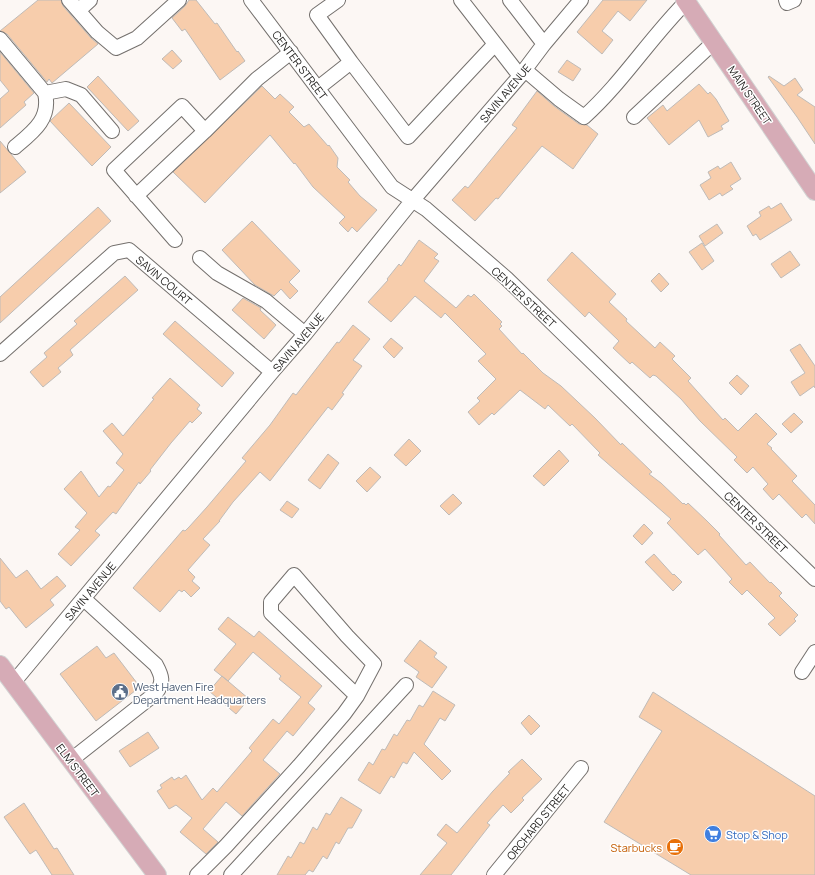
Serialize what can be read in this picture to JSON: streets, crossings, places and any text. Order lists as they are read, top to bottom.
{
  "streets": {
    "main road": ["MAIN STREET", "ELM STREET"],
    "street": [
      "CENTER STREET",
      "SAVIN AVENUE",
      "SAVIN COURT",
      "ORCHARD STREET"
    ]
  },
  "crossings": [
    ["CENTER STREET", "SAVIN AVENUE"],
    ["SAVIN AVENUE", "SAVIN COURT"],
    ["SAVIN AVENUE", "ELM STREET"]
  ],
  "places": {
    "public building": ["West Haven Fire Department Headquarters"],
    "supermarket": ["Stop & Shop"],
    "cafe": ["Starbucks"]
  }
}
